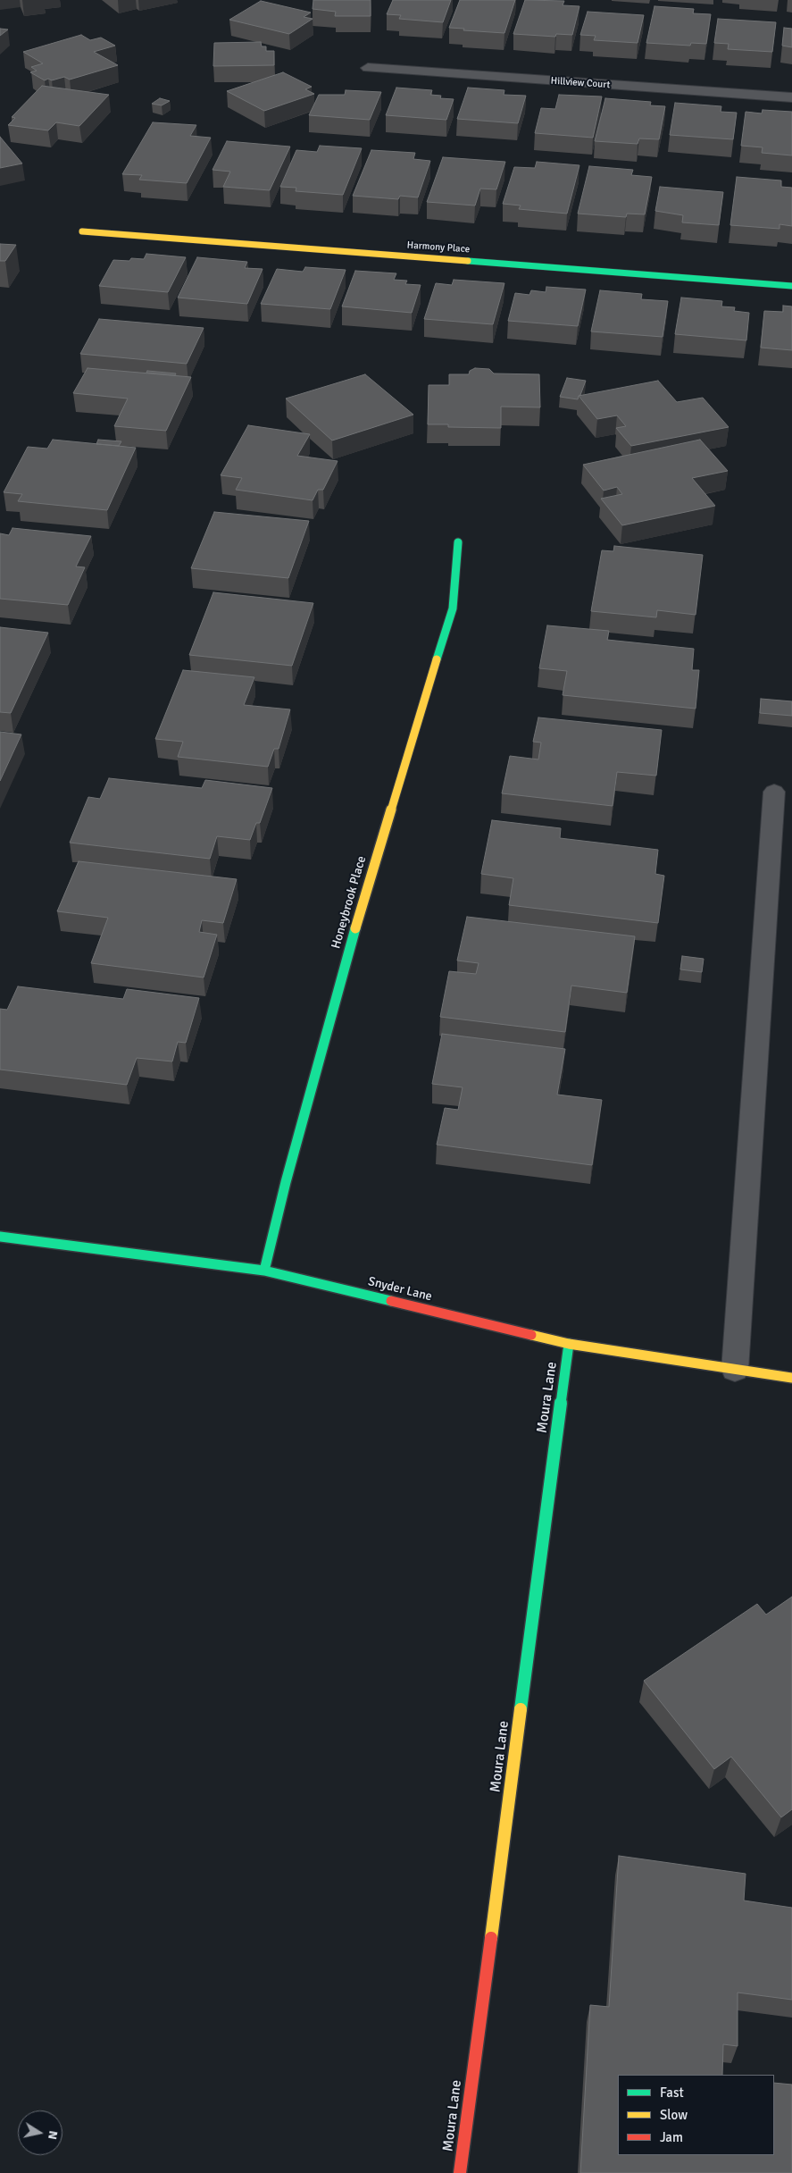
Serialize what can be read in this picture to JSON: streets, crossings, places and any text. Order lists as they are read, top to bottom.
{
  "streets": {
    "street": [
      "Hillview Court",
      "Harmony Place",
      "Honeybrook Place",
      "Snyder Lane",
      "Moura Lane"
    ]
  },
  "crossings": [
    ["Honeybrook Place", "Snyder Lane"],
    ["Snyder Lane", "Moura Lane"]
  ],
  "legend": ["Fast", "Slow", "Jam"],
  "north": "right"
}
